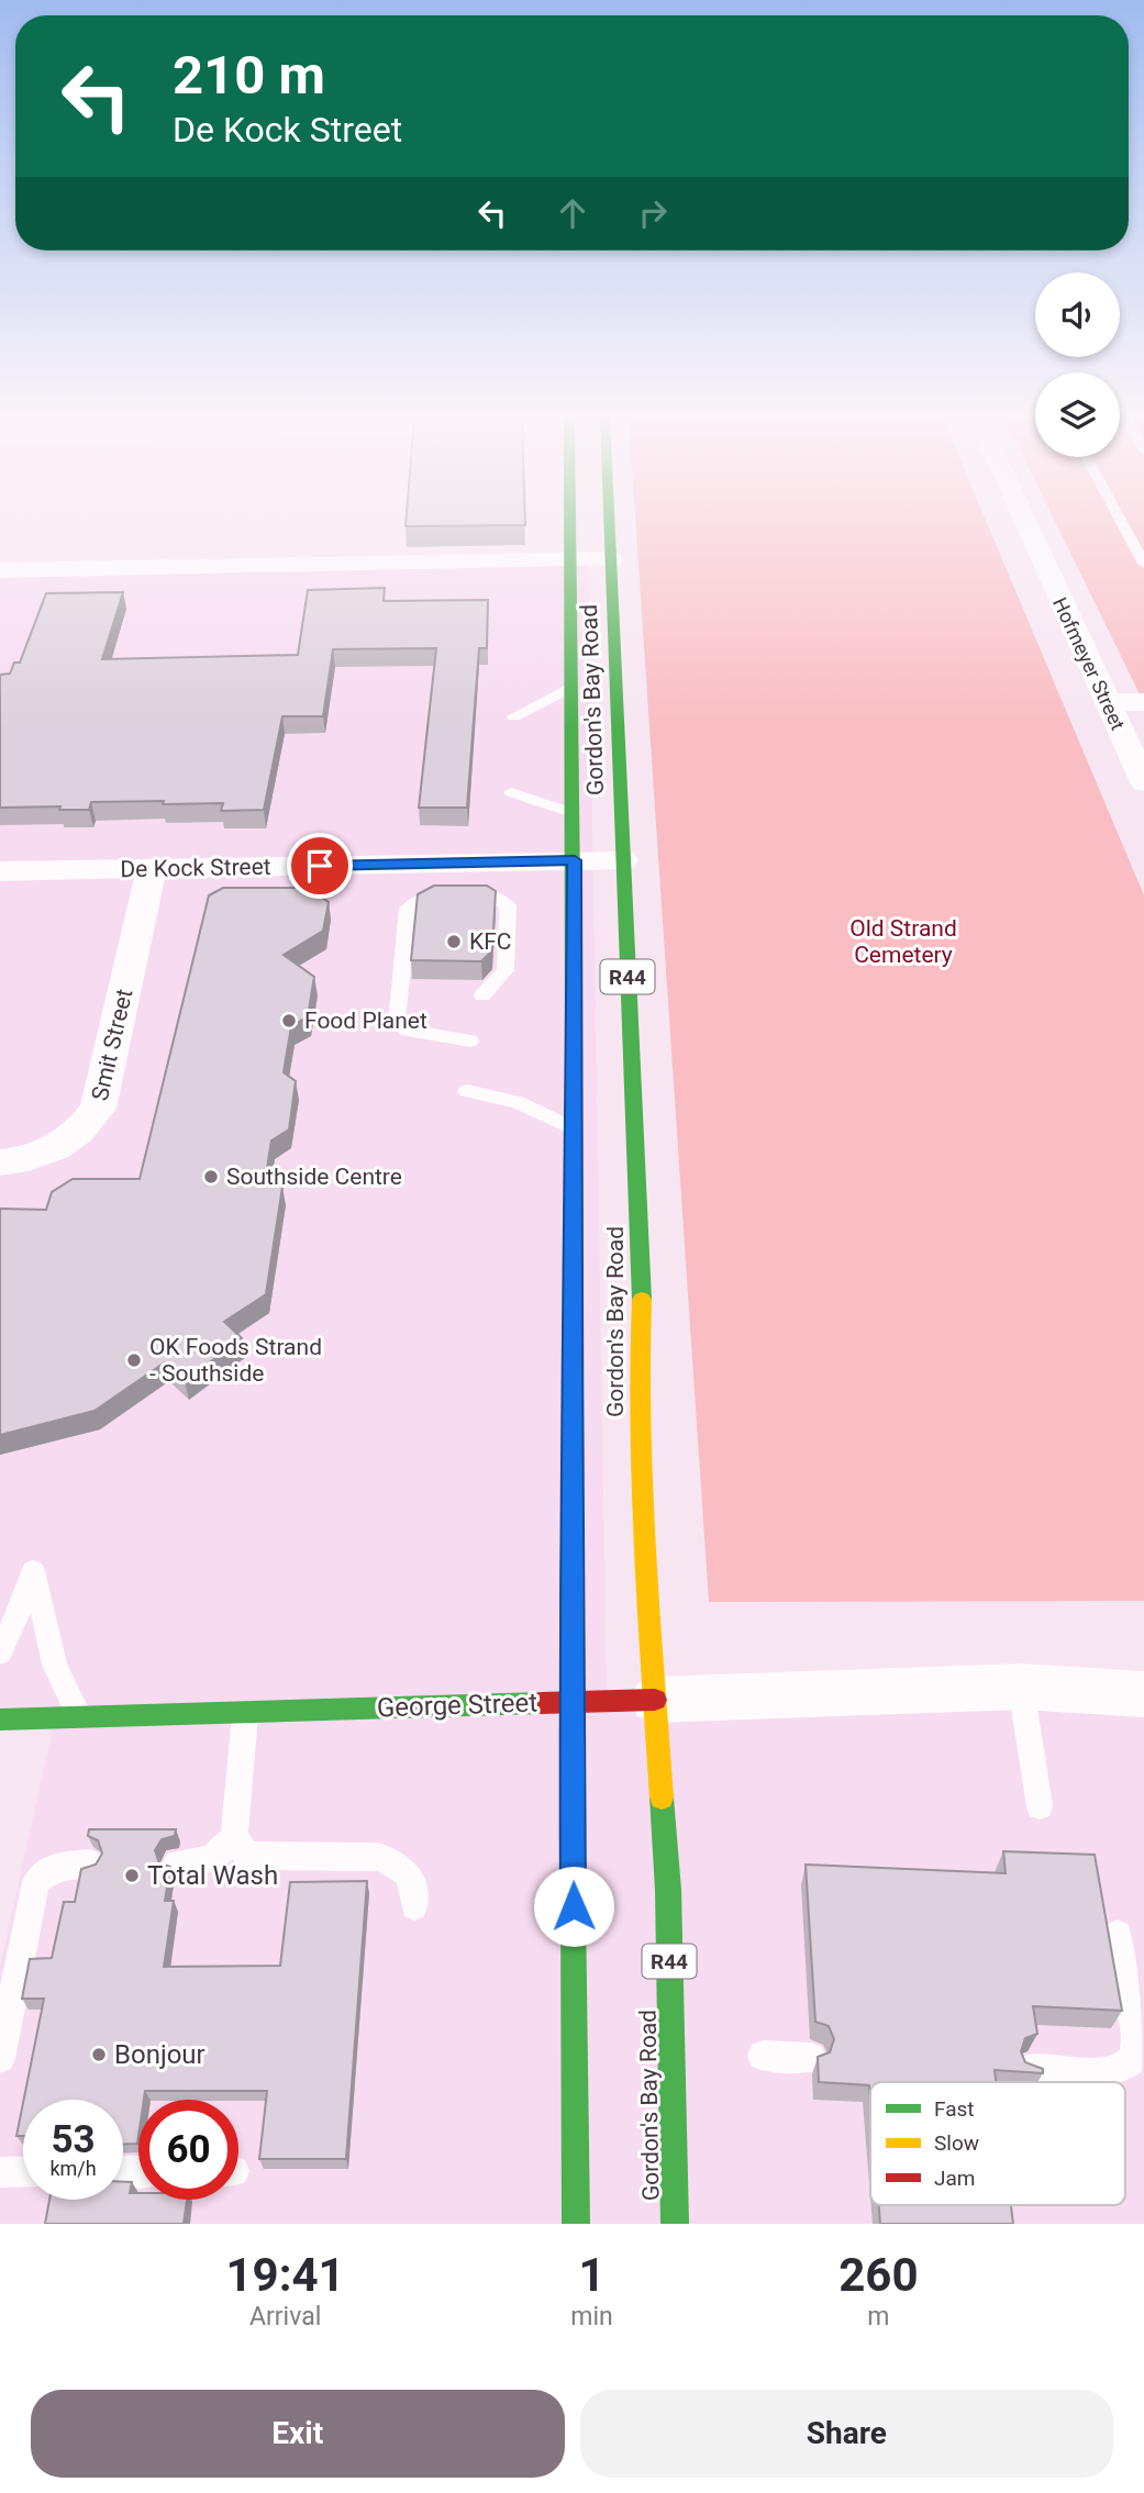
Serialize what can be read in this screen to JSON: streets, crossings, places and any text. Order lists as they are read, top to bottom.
{
  "streets": {
    "main road": ["Gordon's Bay Road", "R44", "George Street"],
    "street": ["Hofmeyer Street", "De Kock Street", "Smit Street"]
  },
  "crossings": [
    ["Gordon's Bay Road", "De Kock Street"],
    ["Gordon's Bay Road", "George Street"],
    ["De Kock Street", "Smit Street"]
  ],
  "parks": ["Old Strand Cemetery"],
  "places": [
    "KFC",
    "Food Planet",
    "Southside Centre",
    "OK Foods Strand - Southside",
    "Total Wash",
    "Bonjour"
  ],
  "legend": ["Fast", "Slow", "Jam"],
  "page": {
    "turn": ["210 m", "De Kock Street"],
    "speed": "53 km/h",
    "limit": "60",
    "eta": [
      "19:41",
      "Arrival",
      "1",
      "min",
      "260",
      "m"
    ],
    "buttons": ["Exit", "Share"]
  }
}
